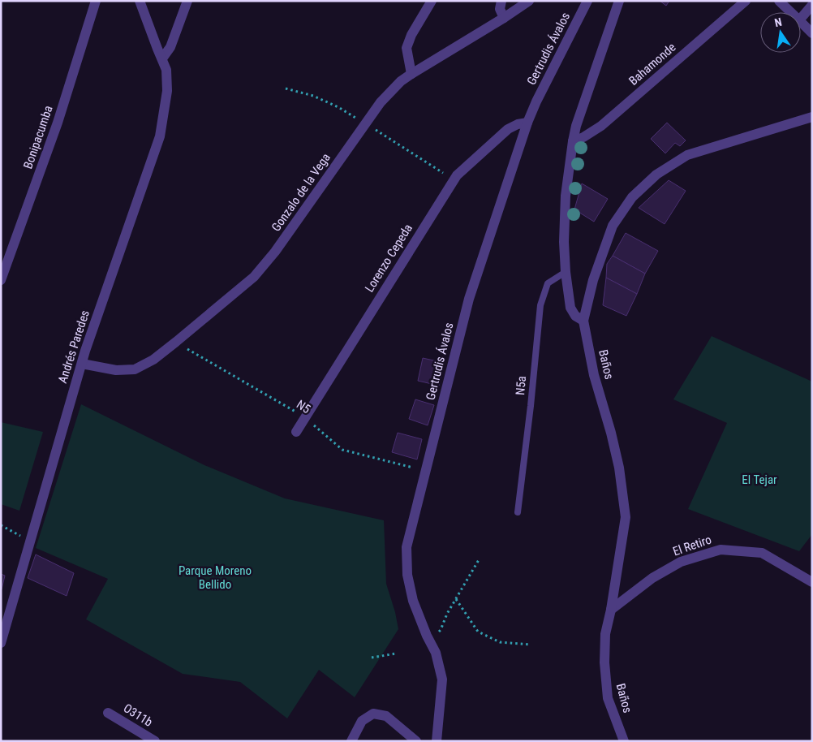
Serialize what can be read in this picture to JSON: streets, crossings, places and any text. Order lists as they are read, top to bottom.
{
  "streets": {
    "street": [
      "Gertrudis Ávalos",
      "Bahamonde",
      "Bonipacumba",
      "Gonzalo de la Vega",
      "Lorenzo Cepeda",
      "Andrés Paredes",
      "Baños",
      "El Retiro",
      "O311b"
    ],
    "lane": ["N5a"],
    "path": ["N5"]
  },
  "crossings": [
    ["Gertrudis Ávalos", "Lorenzo Cepeda"],
    ["Gertrudis Ávalos", "N5"],
    ["Gonzalo de la Vega", "Andrés Paredes"],
    ["Gonzalo de la Vega", "N5"],
    ["Lorenzo Cepeda", "N5"],
    ["Baños", "El Retiro"]
  ],
  "parks": ["El Tejar", "Parque Moreno Bellido"],
  "north": "top"
}
